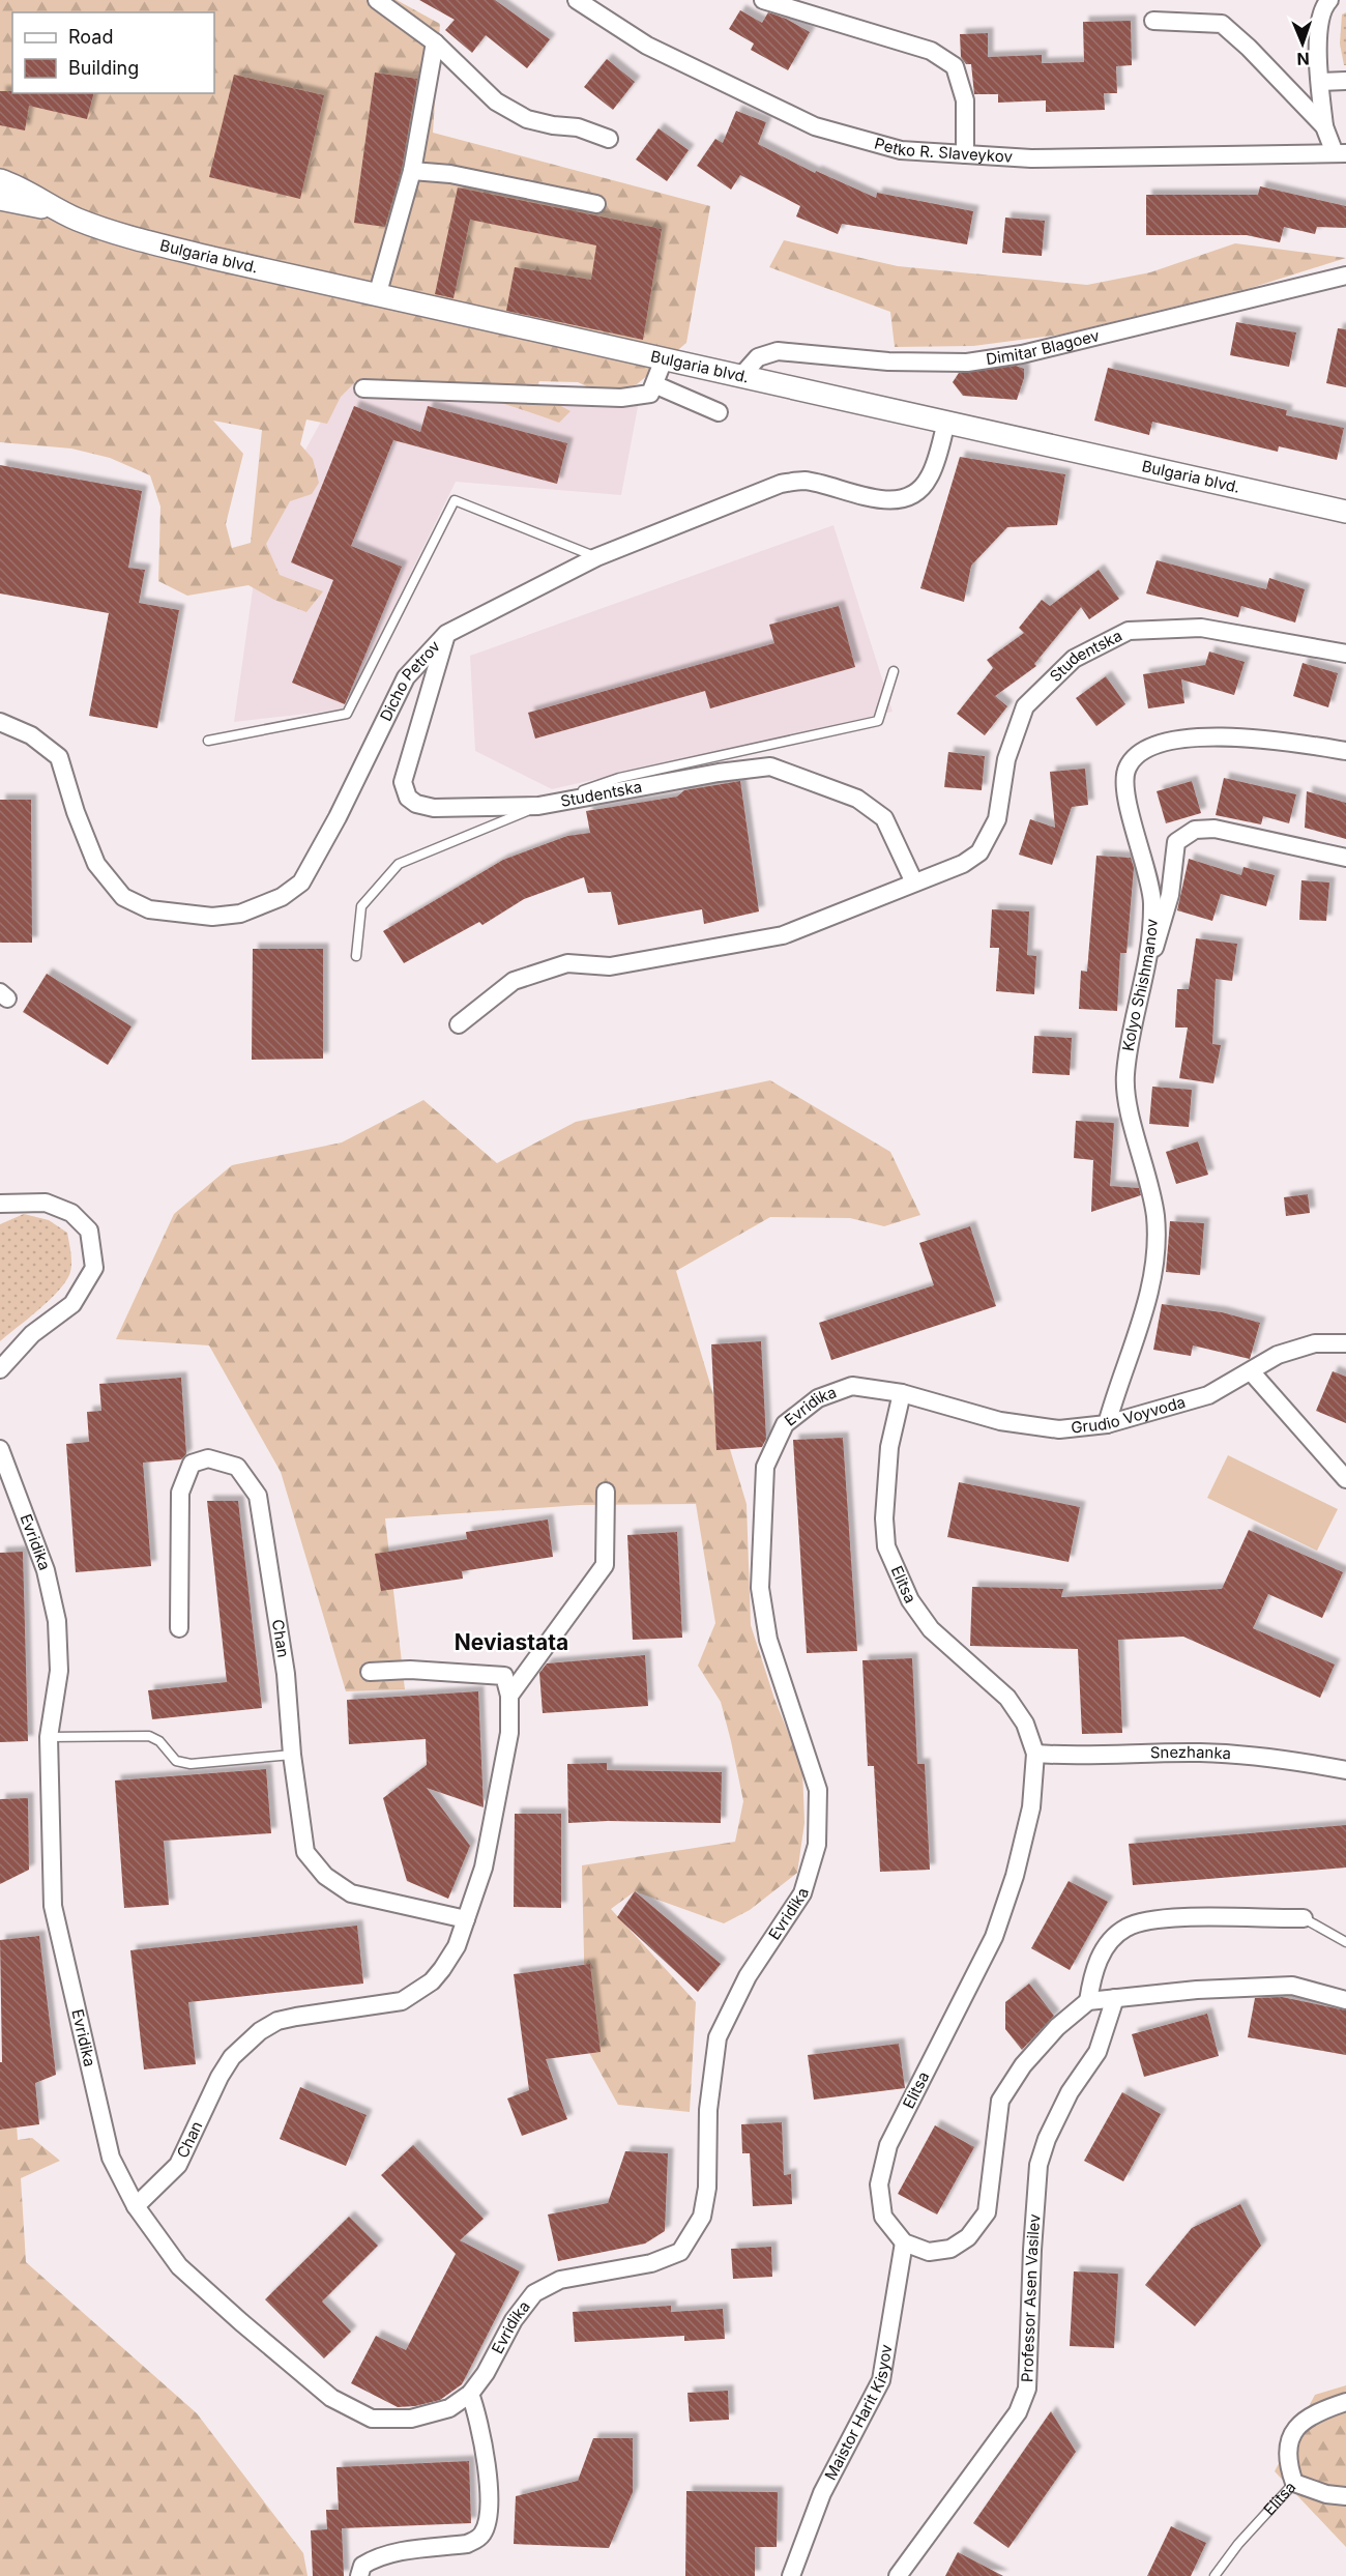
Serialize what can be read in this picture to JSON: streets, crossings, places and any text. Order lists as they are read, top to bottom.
{
  "streets": {
    "street": [
      "Petko R. Slaveykov",
      "Bulgaria blvd.",
      "Dimitar Blagoev",
      "Studentska",
      "Dicho Petrov",
      "Kolyo Shishmanov",
      "Evridika",
      "Grudio Voyvoda",
      "Elitsa",
      "Chan",
      "Snezhanka",
      "Professor Asen Vasilev",
      "Maistor Harit Kisyov"
    ]
  },
  "crossings": [
    ["Bulgaria blvd.", "Dimitar Blagoev"],
    ["Bulgaria blvd.", "Dicho Petrov"],
    ["Studentska", "Dicho Petrov"],
    ["Kolyo Shishmanov", "Grudio Voyvoda"],
    ["Evridika", "Grudio Voyvoda"],
    ["Evridika", "Elitsa"],
    ["Evridika", "Chan"],
    ["Grudio Voyvoda", "Elitsa"],
    ["Elitsa", "Snezhanka"],
    ["Elitsa", "Maistor Harit Kisyov"]
  ],
  "districts": ["Neviastata"],
  "legend": ["Road", "Building"],
  "north": "bottom"
}
